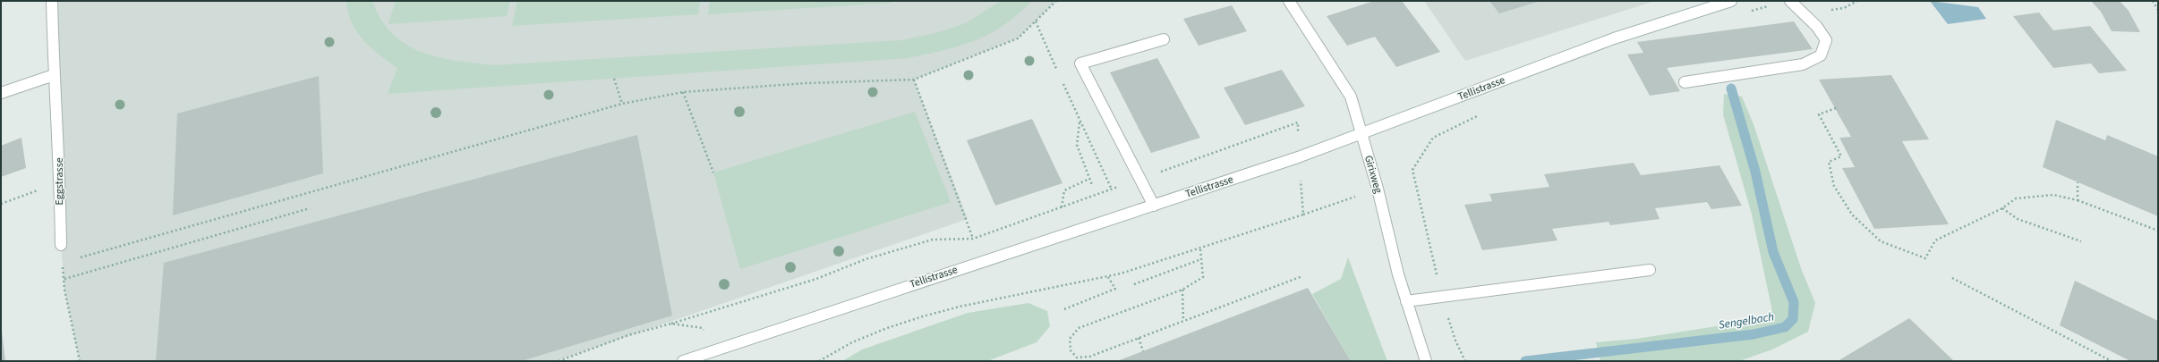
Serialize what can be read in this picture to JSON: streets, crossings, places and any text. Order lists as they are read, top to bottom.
{
  "streets": {
    "main road": ["Tellistrasse", "Girixweg", "Eggstrasse"]
  },
  "crossings": [
    ["Tellistrasse", "Girixweg"]
  ],
  "water": ["Sengelbach"]
}
